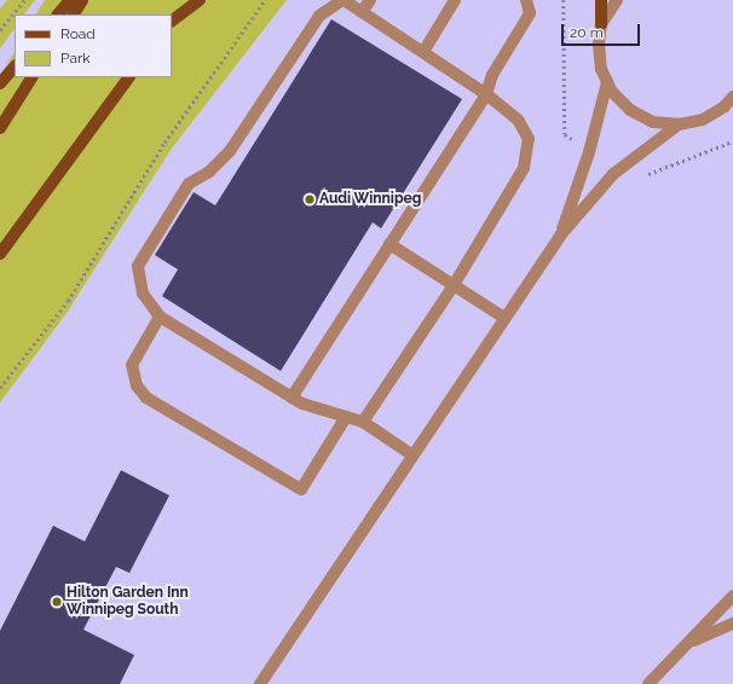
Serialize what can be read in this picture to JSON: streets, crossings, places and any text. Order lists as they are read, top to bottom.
{
  "places": ["Audi Winnipeg", "Hilton Garden Inn Winnipeg South"],
  "legend": ["Road", "Park"],
  "scale_bar": "20 m"
}
